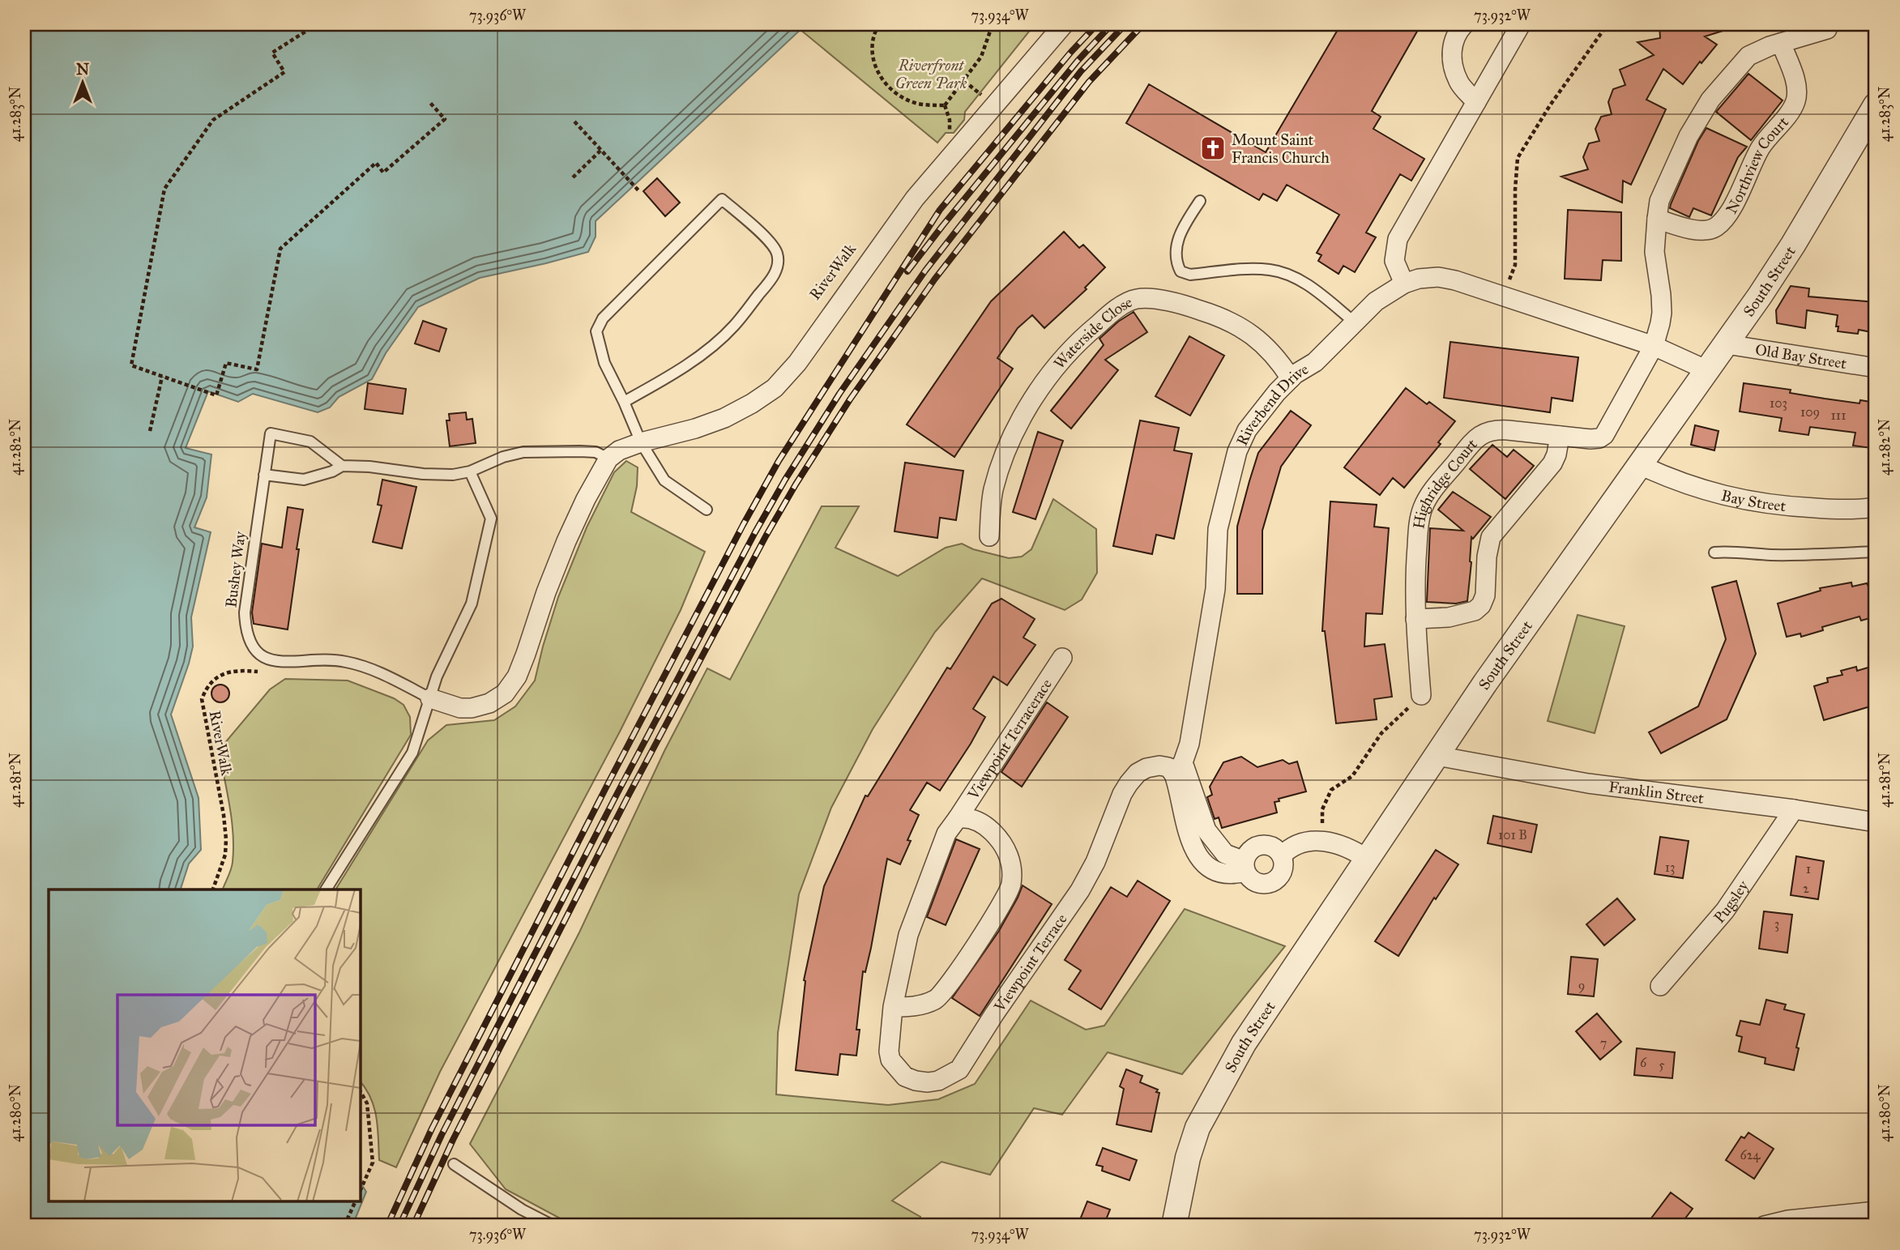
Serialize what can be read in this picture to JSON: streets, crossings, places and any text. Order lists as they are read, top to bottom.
{
  "streets": {
    "street": [
      "Northview Court",
      "South Street",
      "Waterside Close",
      "Old Bay Street",
      "Riverbend Drive",
      "Highridge Court",
      "Bay Street",
      "Viewpoint Terracerace",
      "Franklin Street",
      "Pugsley",
      "Viewpoint Terrace"
    ],
    "lane": ["Bushey Way"],
    "path": ["RiverWalk"]
  },
  "crossings": [
    ["South Street", "Old Bay Street"],
    ["South Street", "Riverbend Drive"],
    ["South Street", "Bay Street"],
    ["South Street", "Franklin Street"],
    ["Waterside Close", "Riverbend Drive"],
    ["Riverbend Drive", "Highridge Court"],
    ["Riverbend Drive", "Viewpoint Terrace"],
    ["Viewpoint Terracerace", "Viewpoint Terrace"],
    ["Franklin Street", "Pugsley"]
  ],
  "parks": ["Riverfront Green Park"],
  "places": {
    "church": ["Mount Saint Francis Church"]
  },
  "house_numbers": [
    "103",
    "109",
    "111",
    "101 B",
    "13",
    "1",
    "2",
    "3",
    "9",
    "7",
    "6",
    "5",
    "624"
  ],
  "north": "top",
  "coordinates": [
    "73.936°W",
    "73.934°W",
    "73.932°W",
    "41.283°N",
    "41.282°N",
    "41.281°N",
    "41.280°N"
  ]
}
